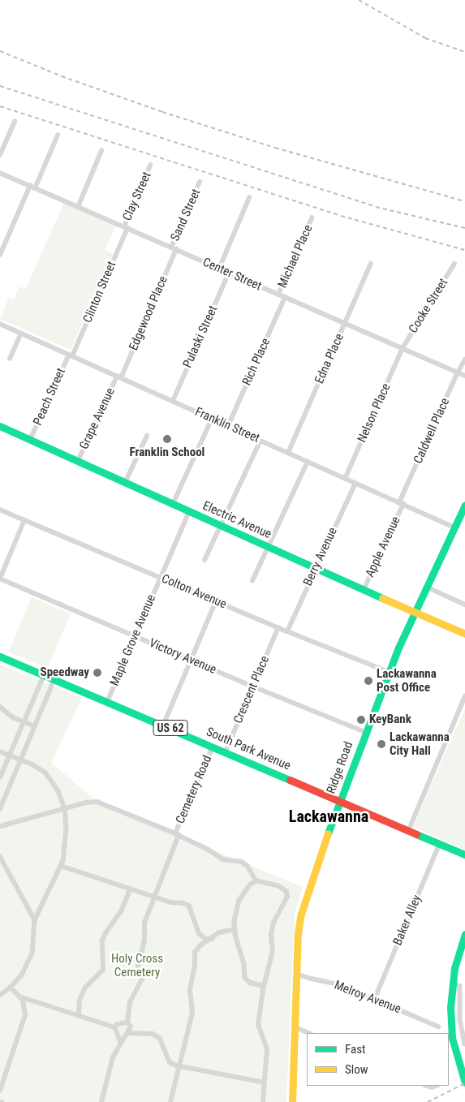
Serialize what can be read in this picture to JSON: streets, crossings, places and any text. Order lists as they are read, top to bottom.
{
  "streets": {
    "main road": [
      "Electric Avenue",
      "US 62",
      "South Park Avenue",
      "Ridge Road"
    ],
    "street": [
      "Clay Street",
      "Sand Street",
      "Michael Place",
      "Center Street",
      "Clinton Street",
      "Cooke Street",
      "Edgewood Place",
      "Pulaski Street",
      "Edna Place",
      "Rich Place",
      "Peach Street",
      "Nelson Place",
      "Grape Avenue",
      "Franklin Street",
      "Caldwell Place",
      "Apple Avenue",
      "Berry Avenue",
      "Colton Avenue",
      "Maple Grove Avenue",
      "Victory Avenue",
      "Crescent Place",
      "Cemetery Road",
      "Baker Alley",
      "Melroy Avenue"
    ]
  },
  "crossings": [
    ["Clay Street", "Center Street"],
    ["Clay Street", "Clinton Street"],
    ["Sand Street", "Center Street"],
    ["Sand Street", "Edgewood Place"],
    ["Michael Place", "Center Street"],
    ["Center Street", "Clinton Street"],
    ["Center Street", "Cooke Street"],
    ["Center Street", "Edgewood Place"],
    ["Center Street", "Pulaski Street"],
    ["Center Street", "Edna Place"],
    ["Center Street", "Rich Place"],
    ["Center Street", "Nelson Place"],
    ["Center Street", "Caldwell Place"],
    ["Clinton Street", "Peach Street"],
    ["Clinton Street", "Franklin Street"],
    ["Cooke Street", "Nelson Place"],
    ["Edgewood Place", "Grape Avenue"],
    ["Edgewood Place", "Franklin Street"],
    ["Pulaski Street", "Franklin Street"],
    ["Edna Place", "Franklin Street"],
    ["Rich Place", "Franklin Street"],
    ["Peach Street", "Franklin Street"],
    ["Peach Street", "Electric Avenue"],
    ["Nelson Place", "Franklin Street"],
    ["Grape Avenue", "Franklin Street"],
    ["Grape Avenue", "Electric Avenue"],
    ["Franklin Street", "Caldwell Place"],
    ["Franklin Street", "Apple Avenue"],
    ["Franklin Street", "Berry Avenue"],
    ["Franklin Street", "Ridge Road"],
    ["Caldwell Place", "Apple Avenue"],
    ["Electric Avenue", "Apple Avenue"],
    ["Electric Avenue", "Berry Avenue"],
    ["Electric Avenue", "Maple Grove Avenue"],
    ["Electric Avenue", "Ridge Road"],
    ["Berry Avenue", "Colton Avenue"],
    ["Colton Avenue", "Maple Grove Avenue"],
    ["Colton Avenue", "Crescent Place"],
    ["Colton Avenue", "Ridge Road"],
    ["Maple Grove Avenue", "Victory Avenue"],
    ["Maple Grove Avenue", "South Park Avenue"],
    ["Victory Avenue", "Crescent Place"],
    ["Victory Avenue", "Ridge Road"],
    ["Crescent Place", "South Park Avenue"],
    ["South Park Avenue", "Ridge Road"],
    ["South Park Avenue", "Cemetery Road"],
    ["South Park Avenue", "Baker Alley"],
    ["Ridge Road", "Melroy Avenue"],
    ["Baker Alley", "Melroy Avenue"]
  ],
  "districts": ["Lackawanna"],
  "parks": ["Holy Cross Cemetery"],
  "places": [
    "Franklin School",
    "Speedway",
    "Lackawanna Post Office",
    "KeyBank",
    "Lackawanna City Hall"
  ],
  "legend": ["Fast", "Slow"]
}
